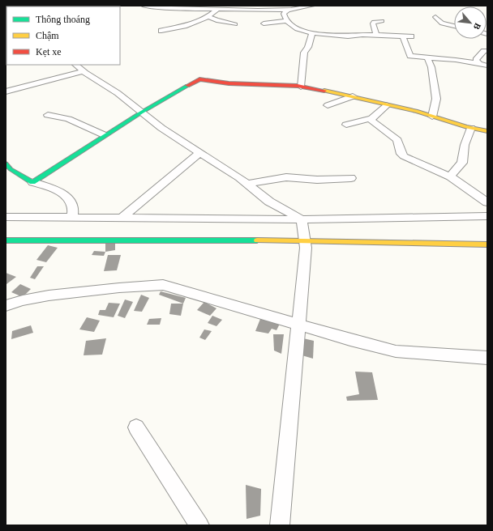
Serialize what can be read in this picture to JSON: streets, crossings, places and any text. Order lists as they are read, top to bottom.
{
  "legend": ["Thông thoáng", "Chậm", "Kẹt xe"],
  "north": "bottom right"
}
